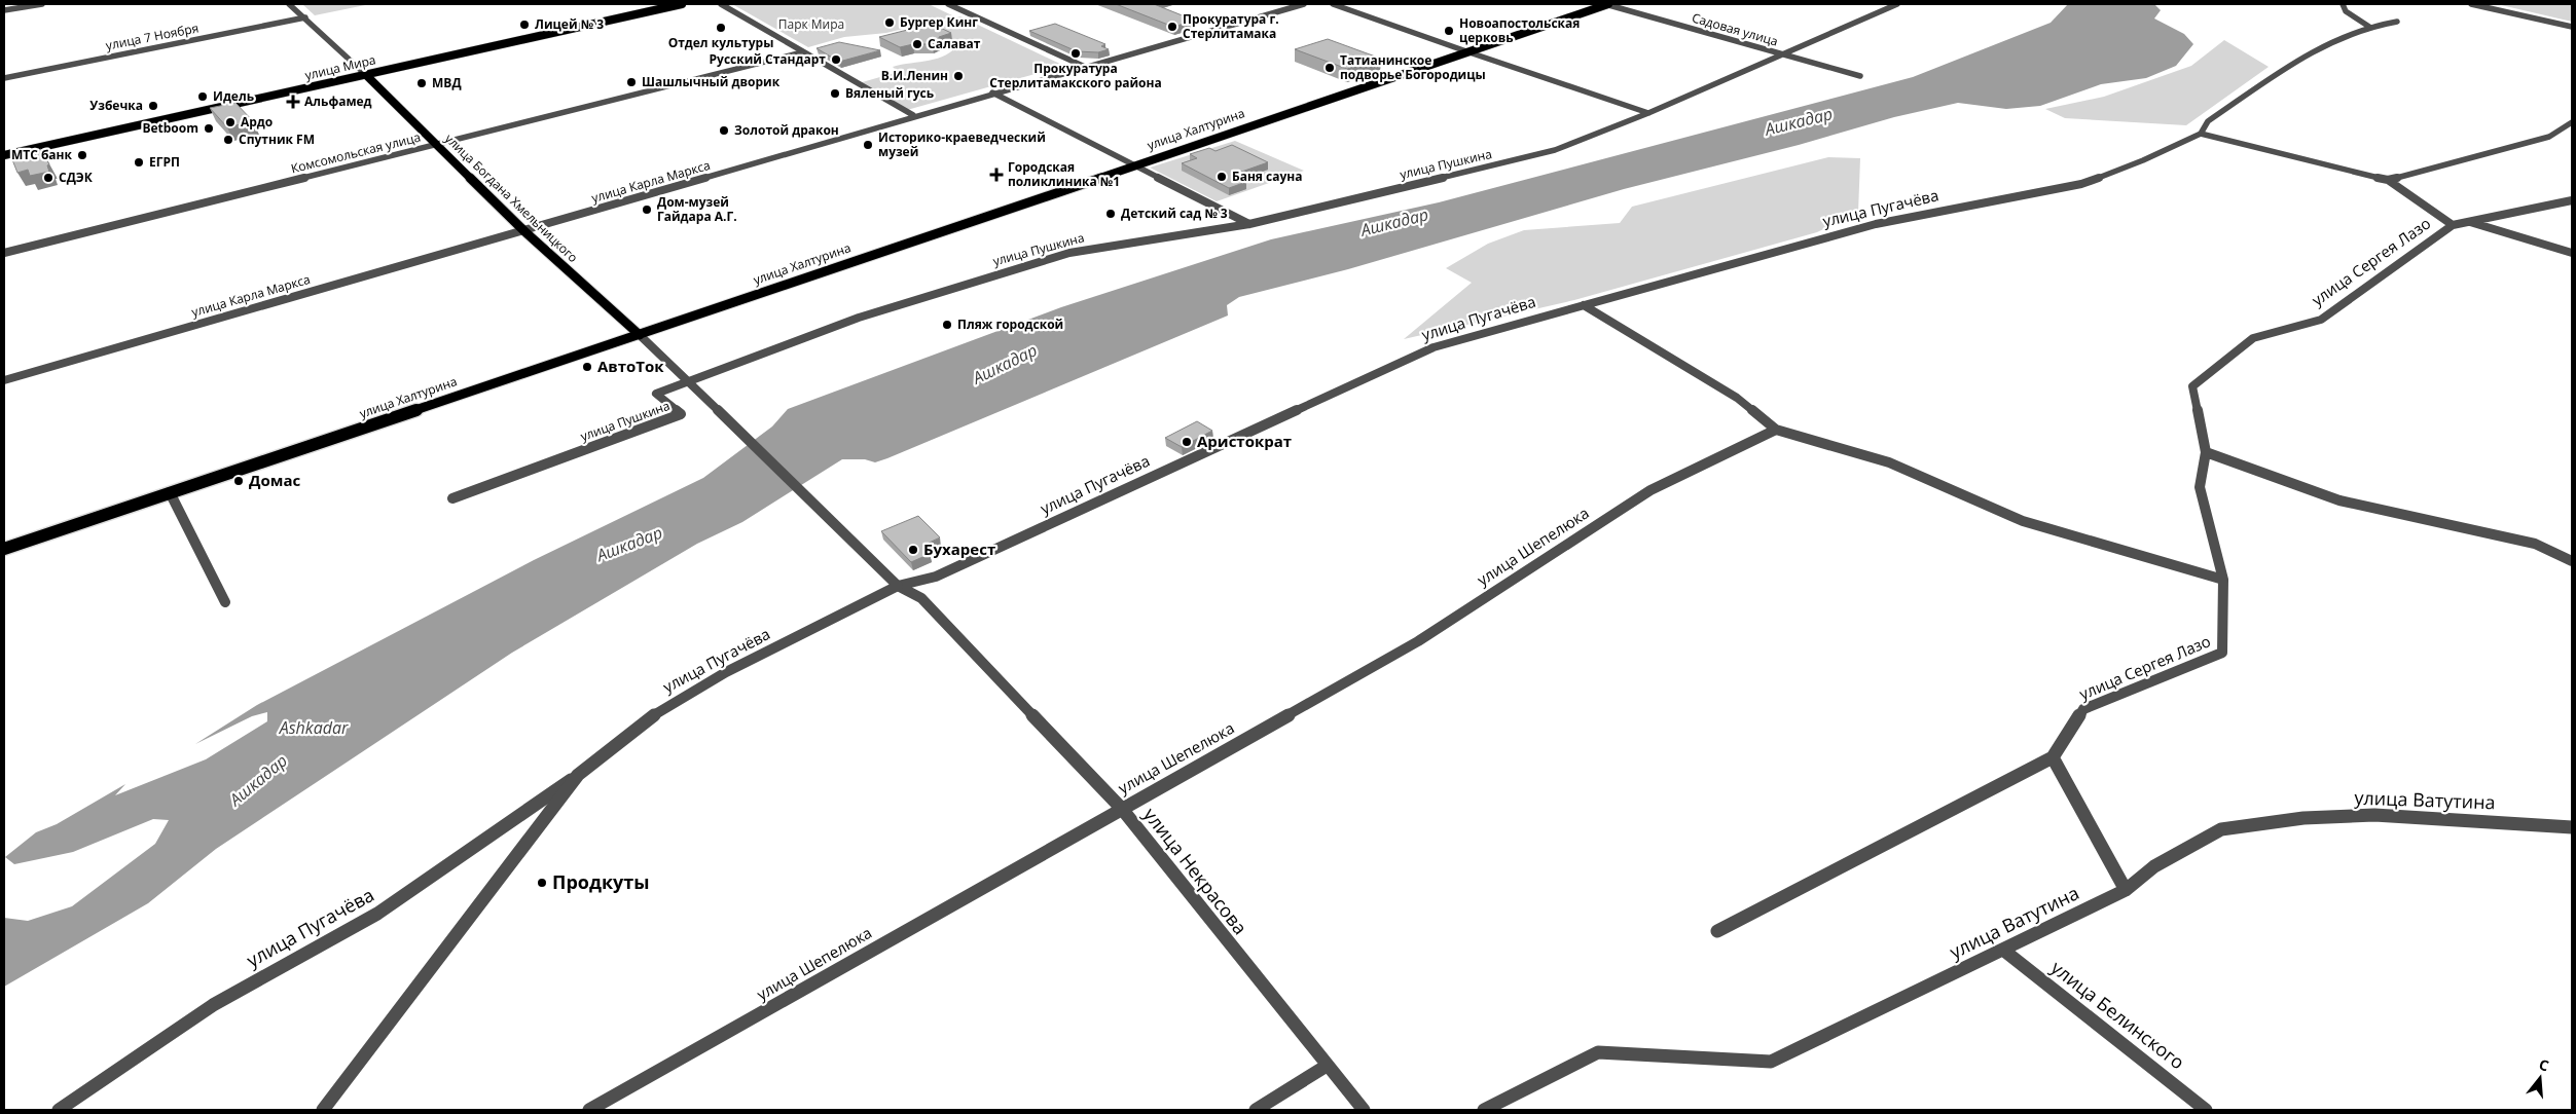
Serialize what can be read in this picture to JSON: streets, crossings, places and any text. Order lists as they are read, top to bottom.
{
  "streets": {
    "main road": ["улица Мира", "улица Халтурина", "улица Богдана Хмельницкого"],
    "street": [
      "Садовая улица",
      "улица 7 Ноября",
      "Комсомольская улица",
      "улица Пушкина",
      "улица Карла Маркса",
      "улица Пугачёва",
      "улица Сергея Лазо",
      "улица Шепелюка",
      "улица Ватутина",
      "улица Некрасова",
      "улица Белинского"
    ]
  },
  "crossings": [
    ["Садовая улица", "улица Халтурина"],
    ["Садовая улица", "улица Пушкина"],
    ["улица 7 Ноября", "улица Богдана Хмельницкого"],
    ["улица Мира", "улица Богдана Хмельницкого"],
    ["улица Халтурина", "улица Богдана Хмельницкого"],
    ["Комсомольская улица", "улица Богдана Хмельницкого"],
    ["улица Пушкина", "улица Богдана Хмельницкого"],
    ["улица Карла Маркса", "улица Богдана Хмельницкого"],
    ["улица Богдана Хмельницкого", "улица Некрасова"],
    ["улица Пугачёва", "улица Некрасова"],
    ["улица Шепелюка", "улица Некрасова"],
    ["улица Ватутина", "улица Белинского"]
  ],
  "water": ["Ашкадар", "Ashkadar"],
  "parks": ["Парк Мира"],
  "places": {
    "other": [
      "Бургер Кинг",
      "Лицей № 3",
      "Прокуратура г. Стерлитамака",
      "Отдел культуры",
      "Новоапостольская церковь",
      "Салават",
      "Прокуратура Стерлитамакского района",
      "Русский Стандарт",
      "Татианинское подворье Богородицы",
      "В.И.Ленин",
      "Шашлычный дворик",
      "МВД",
      "Вяленый гусь",
      "Идель",
      "Узбечка",
      "Ардо",
      "Betboom",
      "Золотой дракон",
      "Спутник FM",
      "Историко-краеведческий музей",
      "МТС банк",
      "ЕГРП",
      "Баня сауна",
      "СДЭК",
      "Дом-музей Гайдара А.Г.",
      "Детский сад № 3",
      "Пляж городской",
      "АвтоТок",
      "Аристократ",
      "Домас",
      "Бухарест",
      "Продкуты"
    ],
    "health": ["Альфамед", "Городская поликлиника №1"]
  },
  "north": "top"
}
